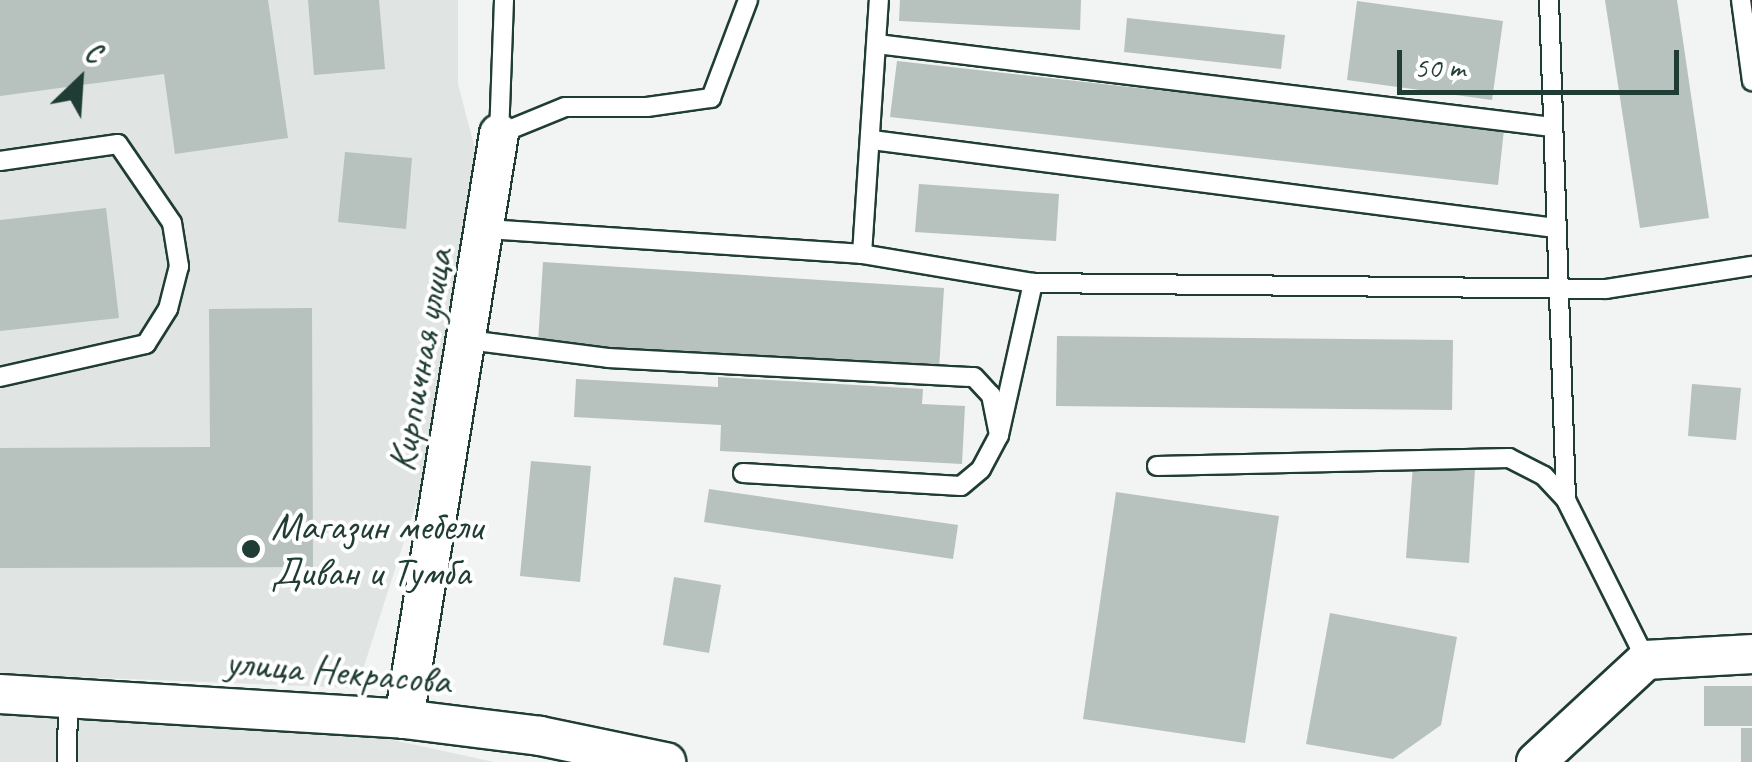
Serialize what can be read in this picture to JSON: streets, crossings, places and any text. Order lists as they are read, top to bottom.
{
  "streets": {
    "street": ["Кирпичная улица", "улица Некрасова"]
  },
  "crossings": [
    ["Кирпичная улица", "улица Некрасова"]
  ],
  "places": ["Магазин мебели Диван и Тумба"],
  "scale_bar": "50 m",
  "north": "top right"
}
